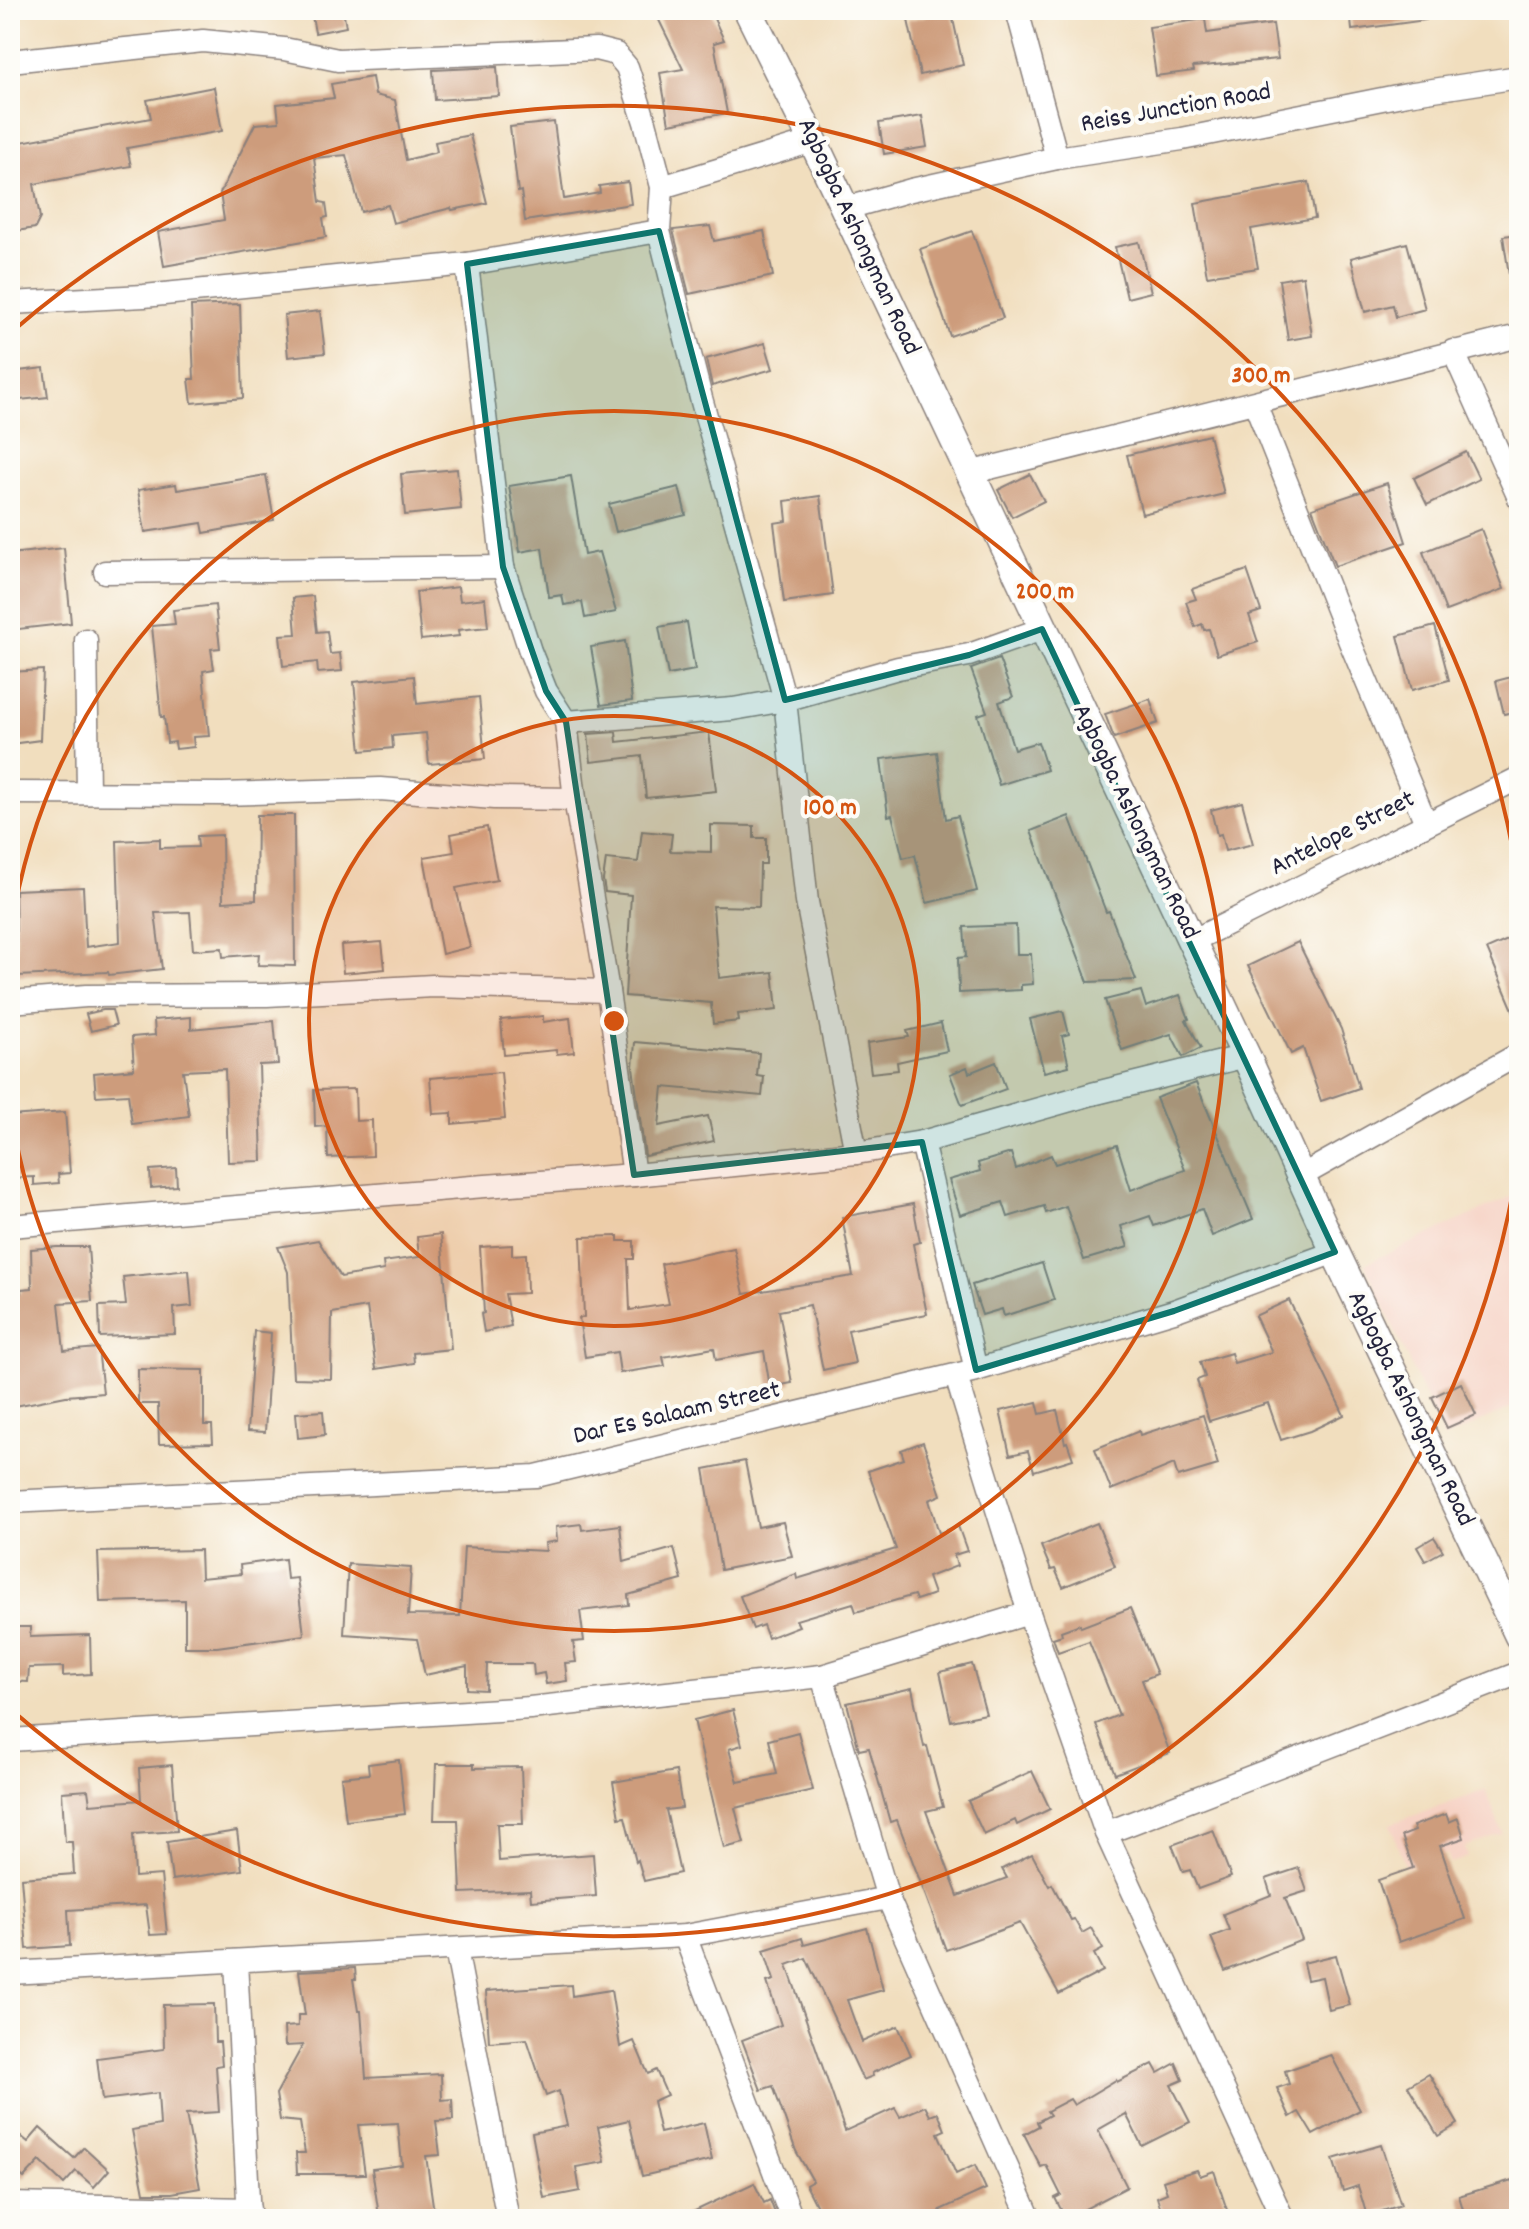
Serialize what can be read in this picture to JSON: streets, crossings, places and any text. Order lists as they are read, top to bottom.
{
  "streets": {
    "street": [
      "Reiss Junction Road",
      "Agbogba Ashongman Road",
      "Antelope Street",
      "Dar Es Salaam Street"
    ]
  },
  "crossings": [
    ["Reiss Junction Road", "Agbogba Ashongman Road"],
    ["Agbogba Ashongman Road", "Antelope Street"],
    ["Agbogba Ashongman Road", "Dar Es Salaam Street"]
  ],
  "rings": ["300 m", "200 m", "100 m"]
}
